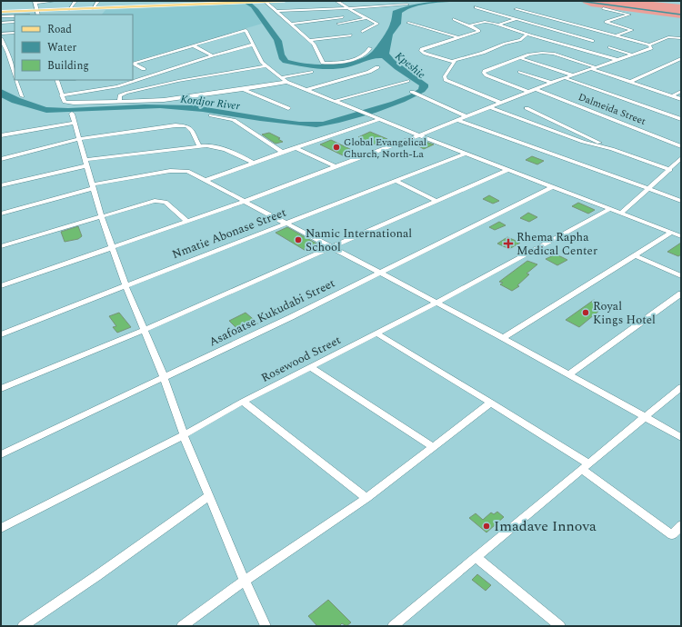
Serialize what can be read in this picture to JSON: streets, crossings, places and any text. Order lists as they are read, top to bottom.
{
  "streets": {
    "street": [
      "Dalmeida Street",
      "Nmatie Abonase Street",
      "Asafoatse Kukudabi Street",
      "Rosewood Street"
    ]
  },
  "water": ["Kpeshie", "Kordjor River"],
  "places": {
    "other": [
      "Global Evangelical Church, North-La",
      "Namic International School",
      "Royal Kings Hotel",
      "Imadave Innova"
    ],
    "health": ["Rhema Rapha Medical Center"]
  },
  "legend": ["Road", "Water", "Building"]
}
